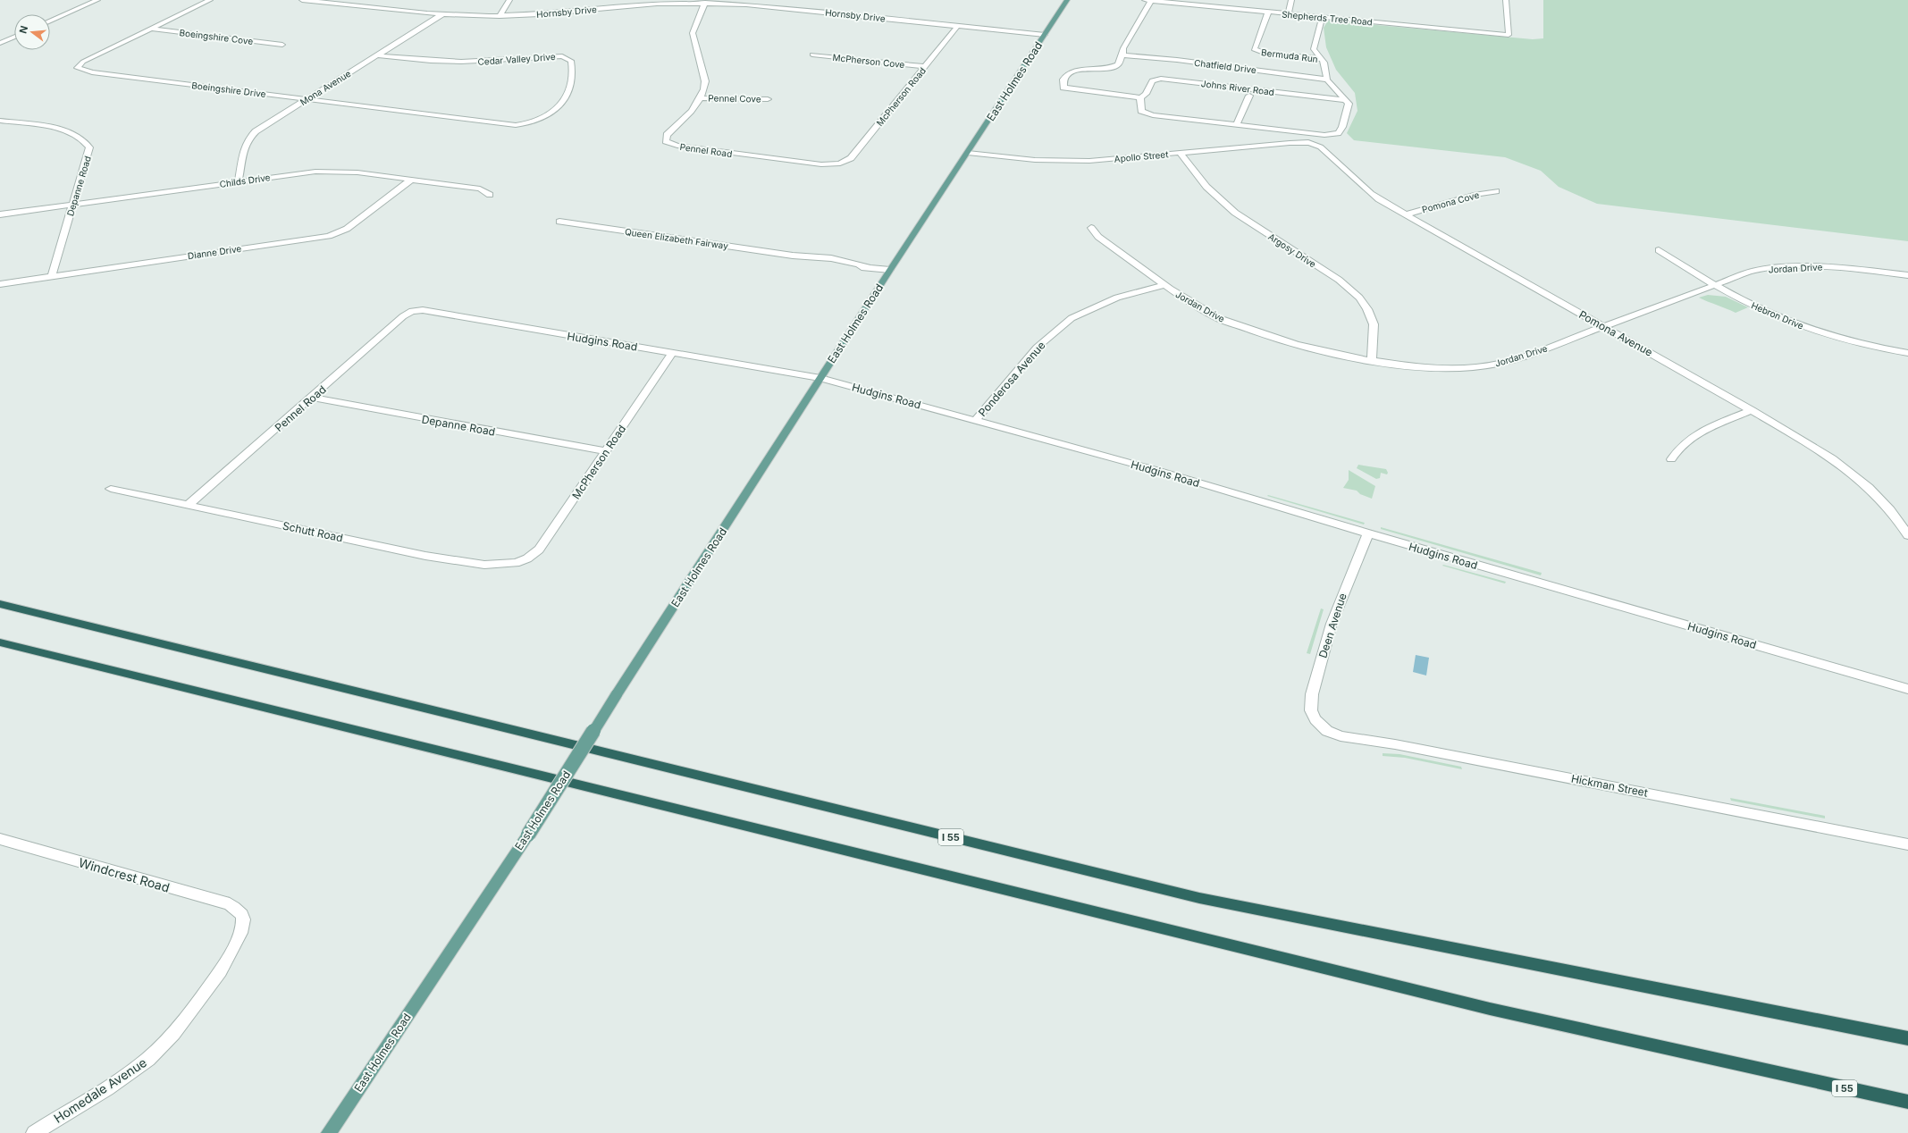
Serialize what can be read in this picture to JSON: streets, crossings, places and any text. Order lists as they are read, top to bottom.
{
  "streets": {
    "highway": ["I 55"],
    "main road": ["East Holmes Road"],
    "street": [
      "Hornsby Drive",
      "Shepherds Tree Road",
      "Boeingshire Cove",
      "Bermuda Run",
      "Cedar Valley Drive",
      "McPherson Cove",
      "Chatfield Drive",
      "Mona Avenue",
      "Johns River Road",
      "Boeingshire Drive",
      "McPherson Road",
      "Pennel Cove",
      "Pennel Road",
      "Apollo Street",
      "Childs Drive",
      "Depanne Road",
      "Pomona Cove",
      "Queen Elizabeth Fairway",
      "Argosy Drive",
      "Dianne Drive",
      "Jordan Drive",
      "Hebron Drive",
      "Pomona Avenue",
      "Hudgins Road",
      "Ponderosa Avenue",
      "Schutt Road",
      "Deen Avenue",
      "Hickman Street",
      "Windcrest Road",
      "Homedale Avenue"
    ]
  },
  "crossings": [
    ["Hornsby Drive", "East Holmes Road"],
    ["Hornsby Drive", "Mona Avenue"],
    ["Hornsby Drive", "McPherson Road"],
    ["Hornsby Drive", "Pennel Road"],
    ["Shepherds Tree Road", "Bermuda Run"],
    ["Boeingshire Cove", "Boeingshire Drive"],
    ["Cedar Valley Drive", "Mona Avenue"],
    ["Cedar Valley Drive", "Boeingshire Drive"],
    ["McPherson Cove", "McPherson Road"],
    ["East Holmes Road", "Apollo Street"],
    ["East Holmes Road", "Queen Elizabeth Fairway"],
    ["East Holmes Road", "Hudgins Road"],
    ["Mona Avenue", "Boeingshire Drive"],
    ["Mona Avenue", "Childs Drive"],
    ["McPherson Road", "Pennel Road"],
    ["McPherson Road", "Depanne Road"],
    ["McPherson Road", "Hudgins Road"],
    ["McPherson Road", "Schutt Road"],
    ["Pennel Cove", "Pennel Road"],
    ["Pennel Road", "Depanne Road"],
    ["Pennel Road", "Hudgins Road"],
    ["Pennel Road", "Schutt Road"],
    ["Apollo Street", "Argosy Drive"],
    ["Apollo Street", "Pomona Avenue"],
    ["Childs Drive", "Depanne Road"],
    ["Childs Drive", "Dianne Drive"],
    ["Depanne Road", "Dianne Drive"],
    ["Pomona Cove", "Pomona Avenue"],
    ["Argosy Drive", "Jordan Drive"],
    ["Jordan Drive", "Hebron Drive"],
    ["Jordan Drive", "Pomona Avenue"],
    ["Jordan Drive", "Ponderosa Avenue"],
    ["Hudgins Road", "Ponderosa Avenue"],
    ["Hudgins Road", "Deen Avenue"],
    ["Deen Avenue", "Hickman Street"],
    ["Windcrest Road", "Homedale Avenue"]
  ],
  "north": "left"
}
